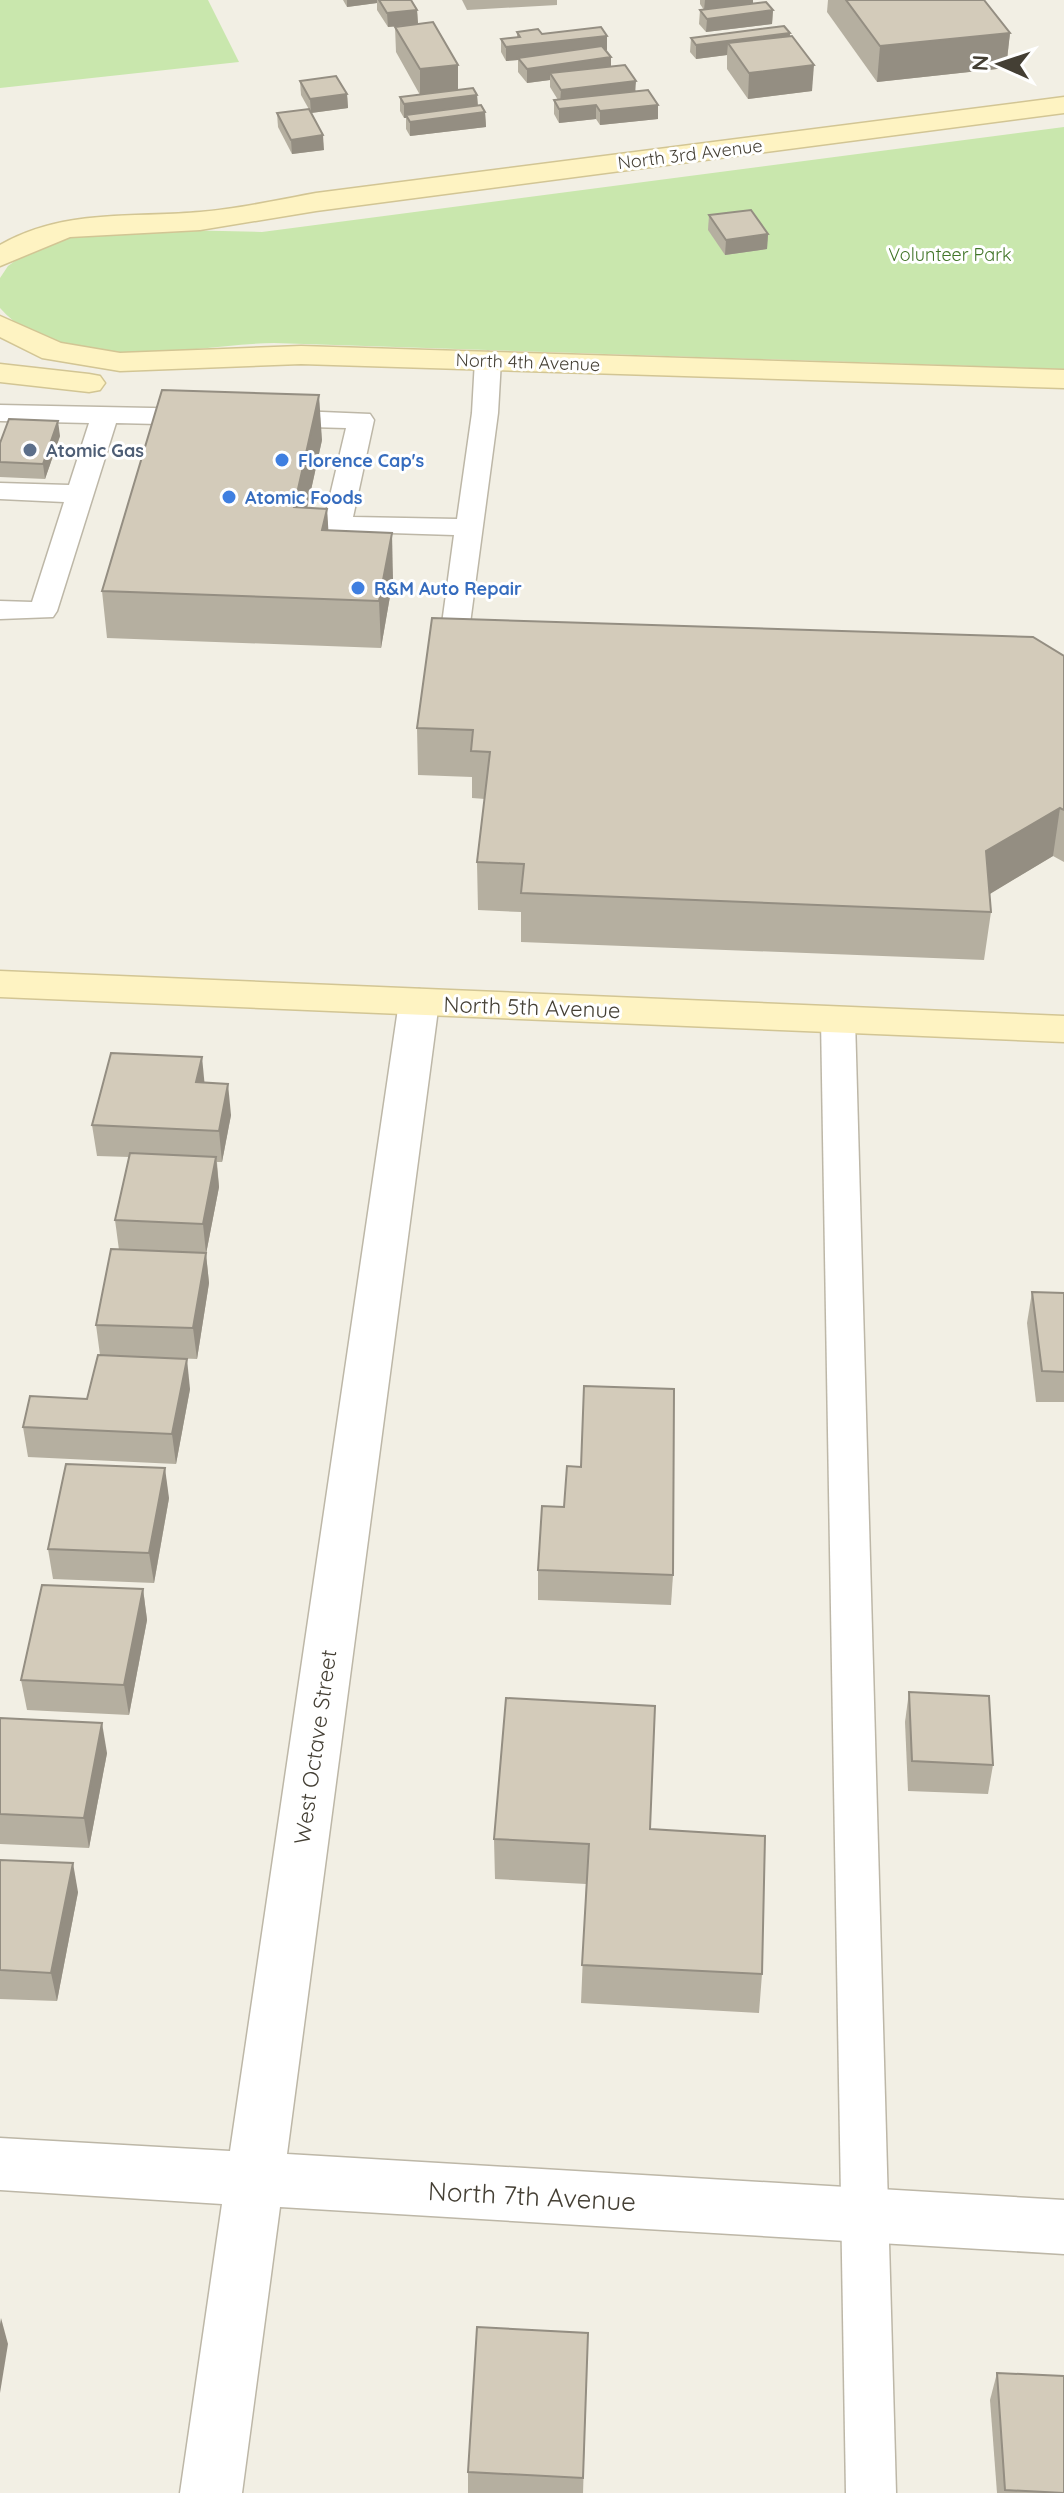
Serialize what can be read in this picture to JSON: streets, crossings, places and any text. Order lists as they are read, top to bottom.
{
  "streets": {
    "street": [
      "North 3rd Avenue",
      "North 4th Avenue",
      "North 5th Avenue",
      "West Octave Street",
      "North 7th Avenue"
    ]
  },
  "crossings": [
    ["North 5th Avenue", "West Octave Street"],
    ["West Octave Street", "North 7th Avenue"]
  ],
  "parks": ["Volunteer Park"],
  "places": [
    "Atomic Gas",
    "Florence Cap's",
    "Atomic Foods",
    "R&M Auto Repair"
  ],
  "north": "left"
}
